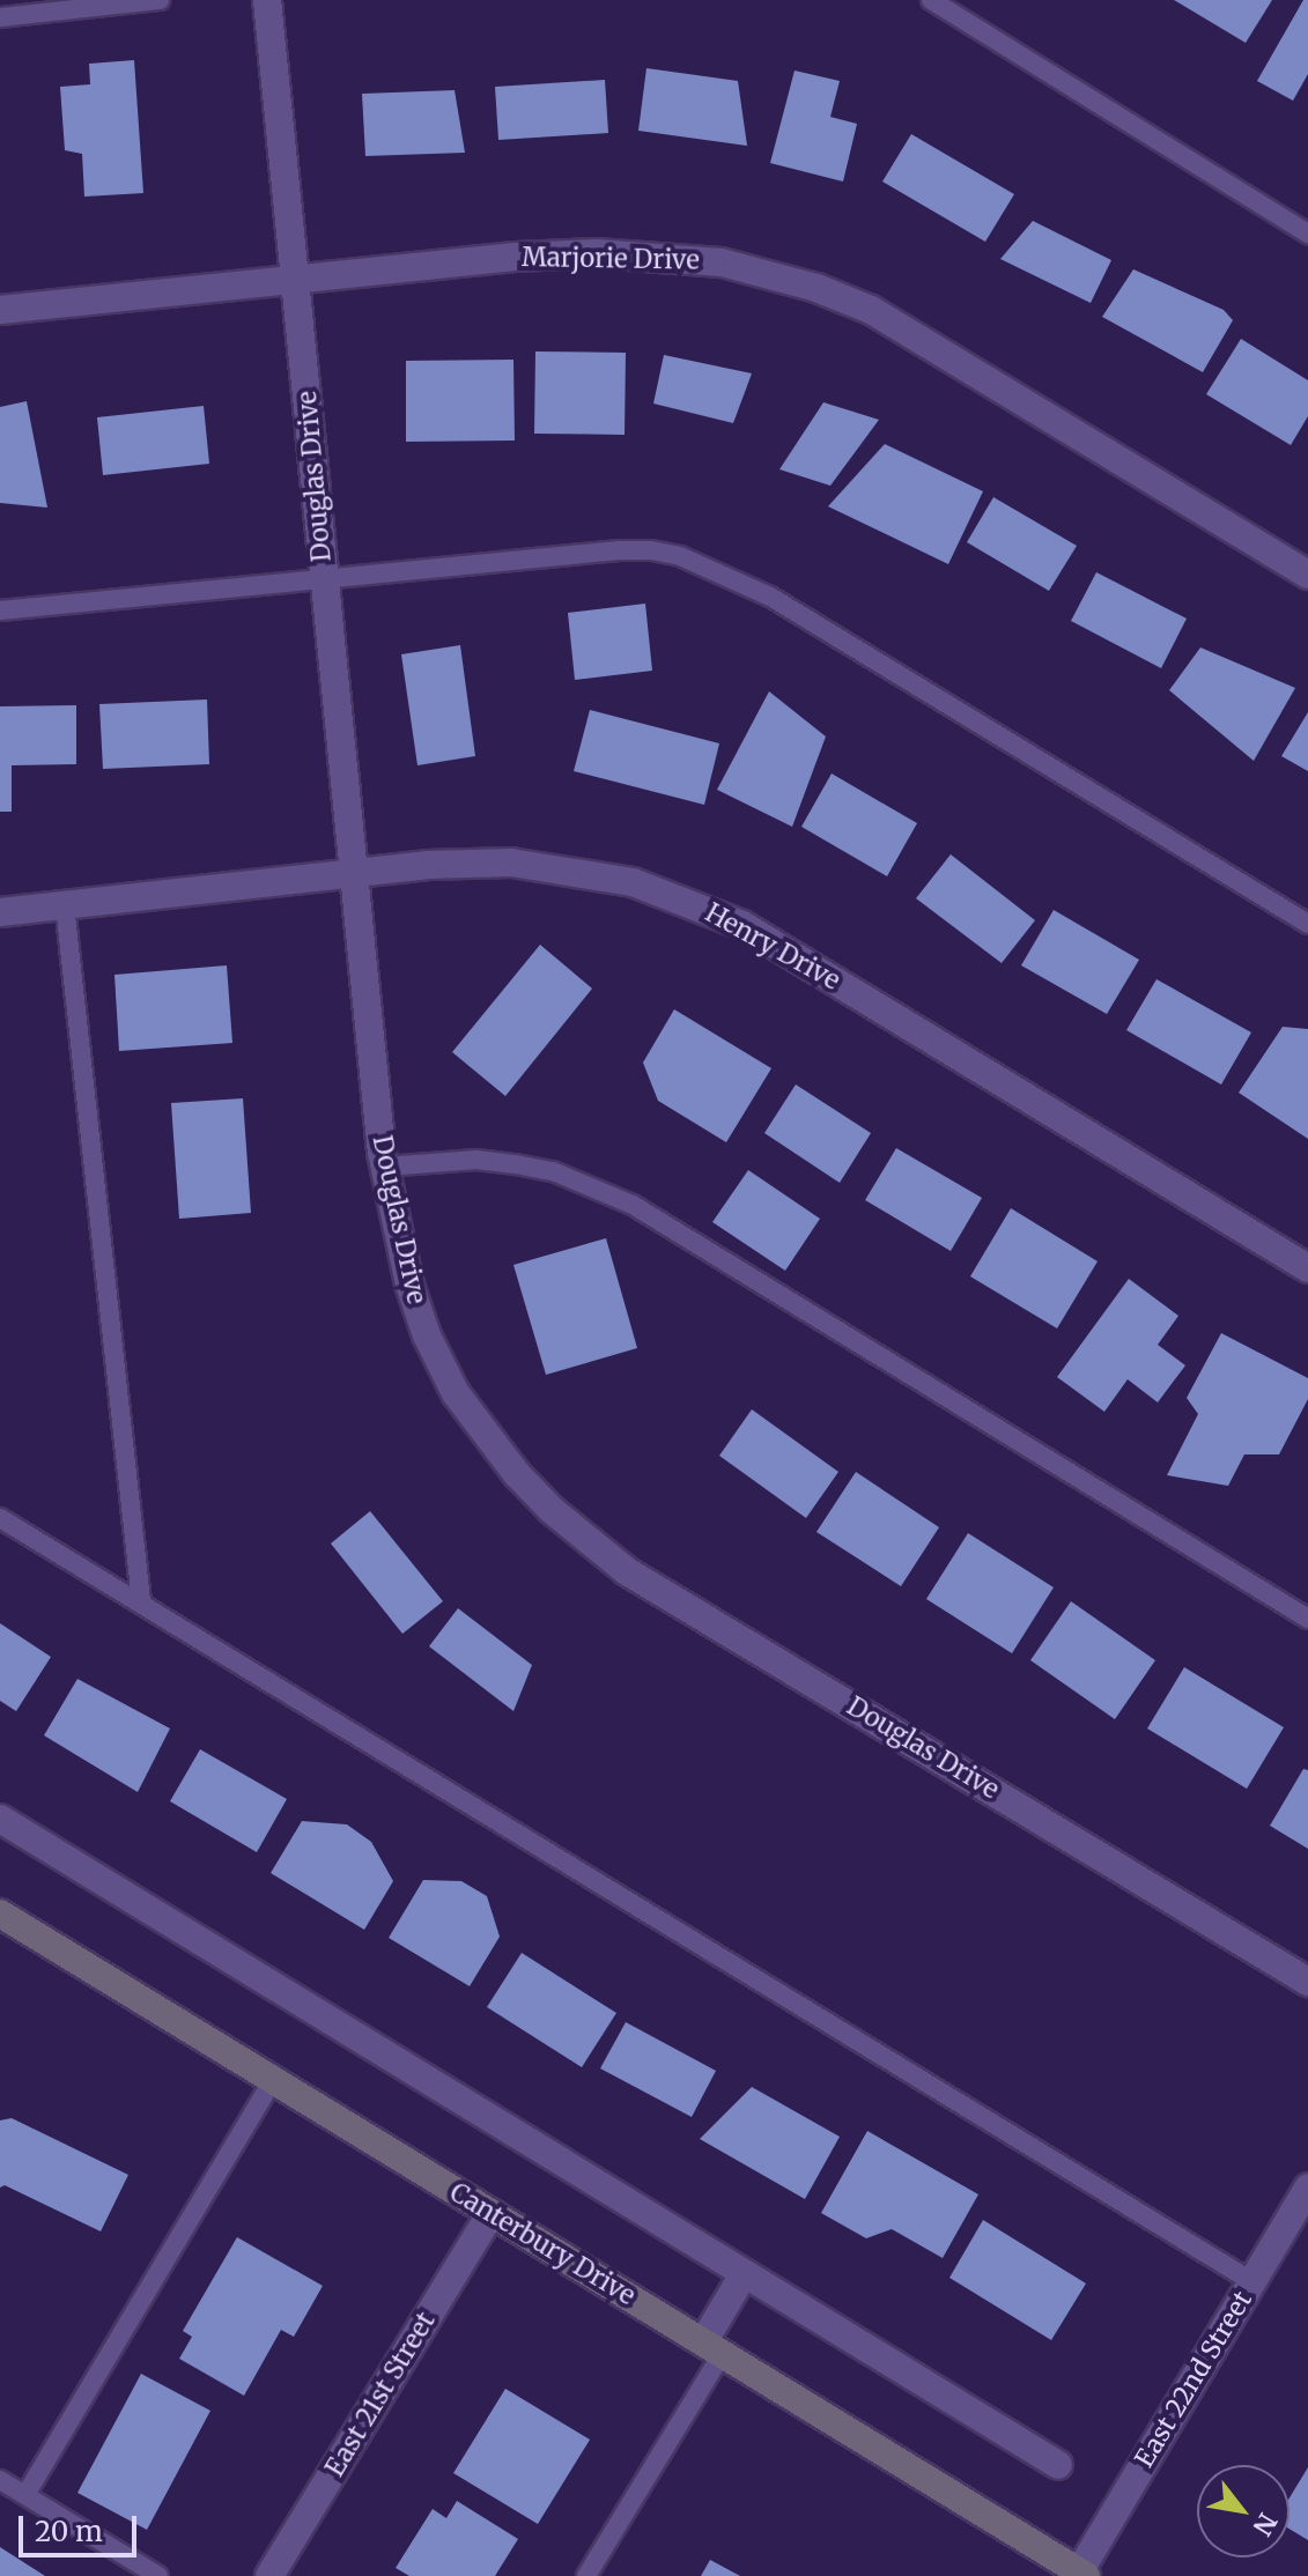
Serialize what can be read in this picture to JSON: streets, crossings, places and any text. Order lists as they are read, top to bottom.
{
  "streets": {
    "main road": ["Canterbury Drive"],
    "street": [
      "Marjorie Drive",
      "Douglas Drive",
      "Henry Drive",
      "East 22nd Street",
      "East 21st Street"
    ]
  },
  "crossings": [
    ["Marjorie Drive", "Douglas Drive"],
    ["Douglas Drive", "Henry Drive"],
    ["Canterbury Drive", "East 22nd Street"],
    ["Canterbury Drive", "East 21st Street"]
  ],
  "scale_bar": "20 m",
  "north": "bottom right"
}
